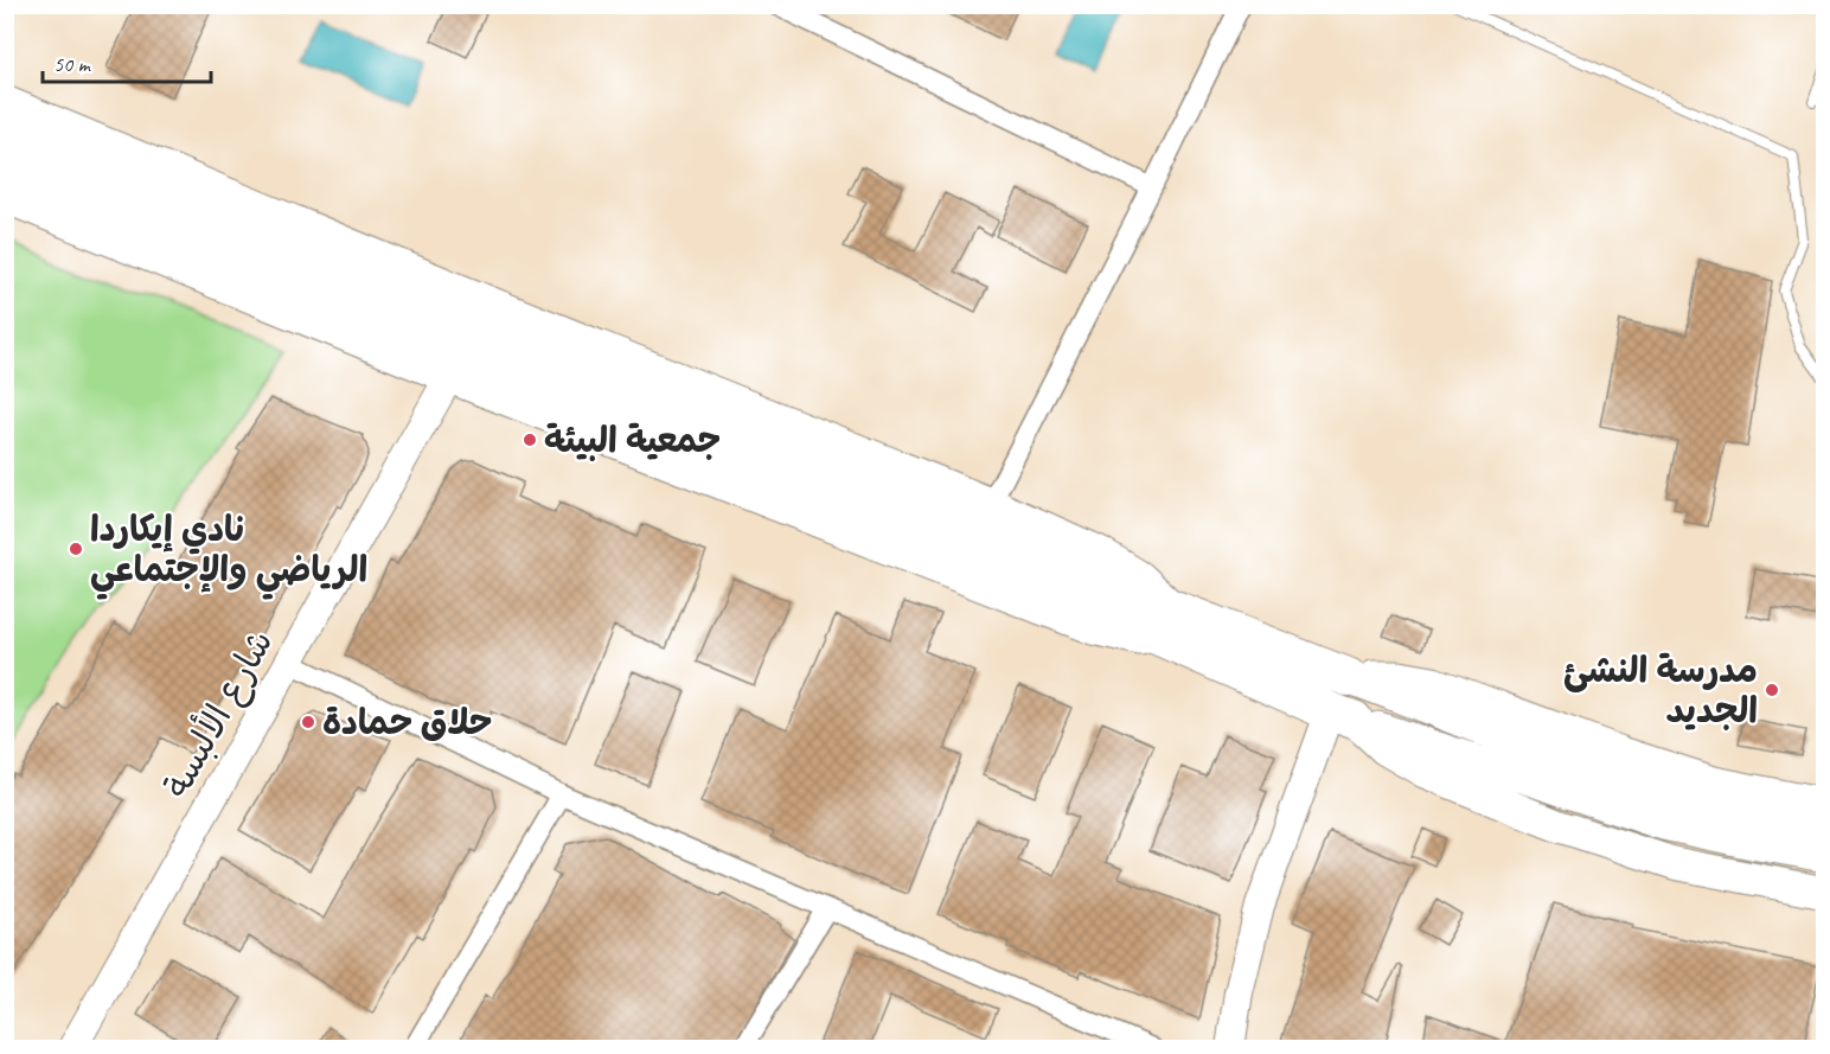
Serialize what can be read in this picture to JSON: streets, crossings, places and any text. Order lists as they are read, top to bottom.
{
  "streets": {
    "main road": ["شارع الألبسة"]
  },
  "places": [
    "جمعية البيئة",
    "نادي إيكاردا الرياضي والإجتماعي",
    "مدرسة النشئ الجديد",
    "حلاق حمادة"
  ],
  "scale_bar": "50 m"
}
